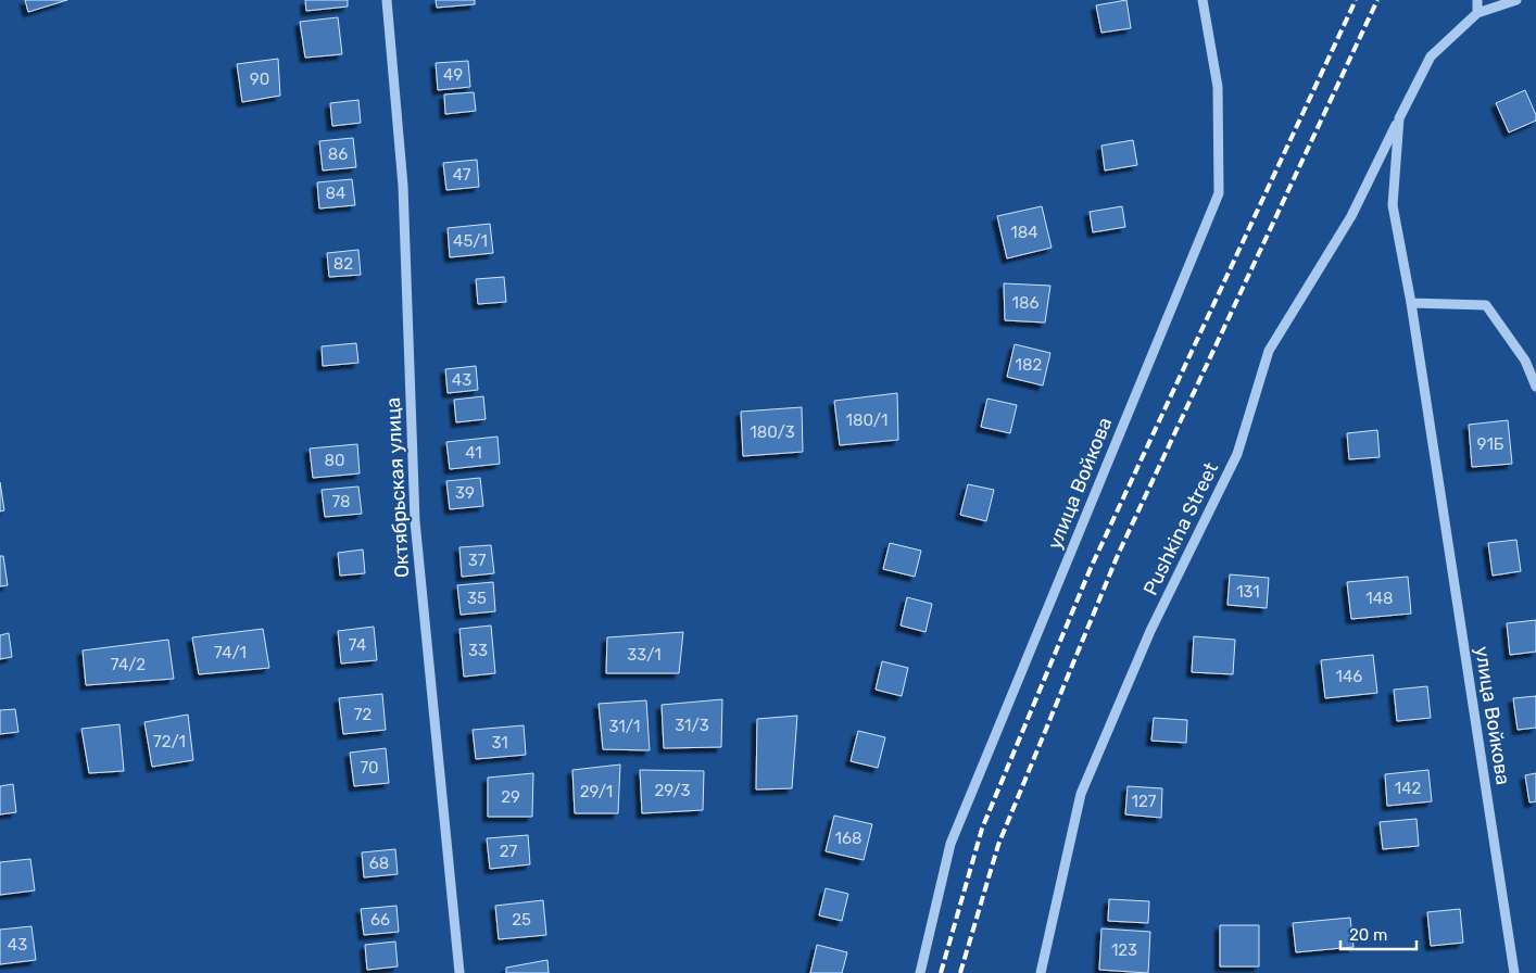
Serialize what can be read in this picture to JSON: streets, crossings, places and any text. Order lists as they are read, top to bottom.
{
  "streets": {
    "street": ["улица Войкова", "Октябрьская улица", "Pushkina Street"]
  },
  "crossings": [
    ["улица Войкова", "Pushkina Street"]
  ],
  "house_numbers": [
    "49",
    "90",
    "86",
    "47",
    "84",
    "184",
    "45/1",
    "82",
    "186",
    "182",
    "43",
    "180/1",
    "180/3",
    "91Б",
    "41",
    "80",
    "39",
    "78",
    "37",
    "131",
    "35",
    "148",
    "74",
    "33",
    "74/1",
    "33/1",
    "74/2",
    "146",
    "72",
    "31/3",
    "31/1",
    "72/1",
    "31",
    "70",
    "142",
    "29/3",
    "29/1",
    "29",
    "127",
    "168",
    "27",
    "68",
    "66",
    "25",
    "43",
    "123"
  ],
  "scale_bar": "20 m"
}
